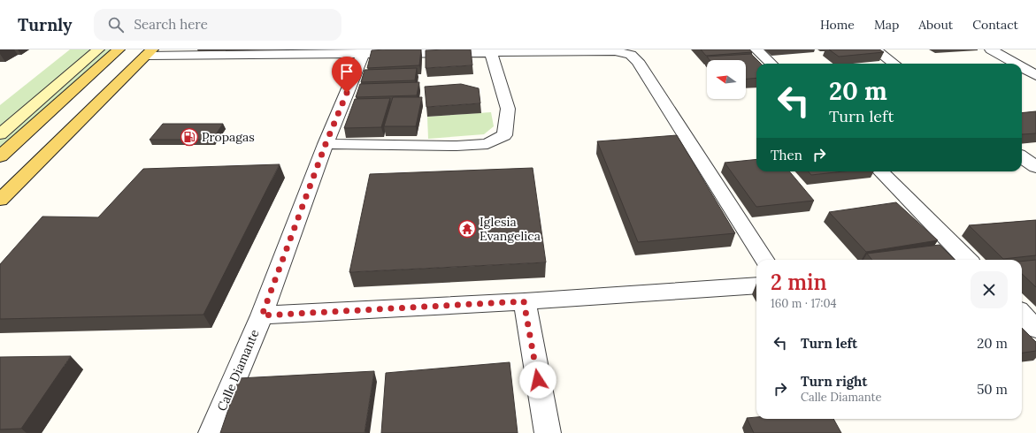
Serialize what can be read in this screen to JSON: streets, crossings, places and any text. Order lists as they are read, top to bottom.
{
  "streets": {
    "street": ["Calle Diamante"]
  },
  "places": {
    "fuel station": ["Propagas"],
    "temple": ["Iglesia Evangelica"]
  },
  "north": "left",
  "page": {
    "header": "Turnly",
    "search": "Search here",
    "nav": [
      "Home",
      "Map",
      "About",
      "Contact"
    ],
    "turn": ["20 m", "Turn left"],
    "then": "Then",
    "heading": ["2 min", "160 m · 17:04"],
    "list": [
      {
        "name": "Turn left",
        "value": "20 m"
      },
      {
        "name": "Turn right",
        "note": "Calle Diamante",
        "value": "50 m"
      }
    ]
  }
}
